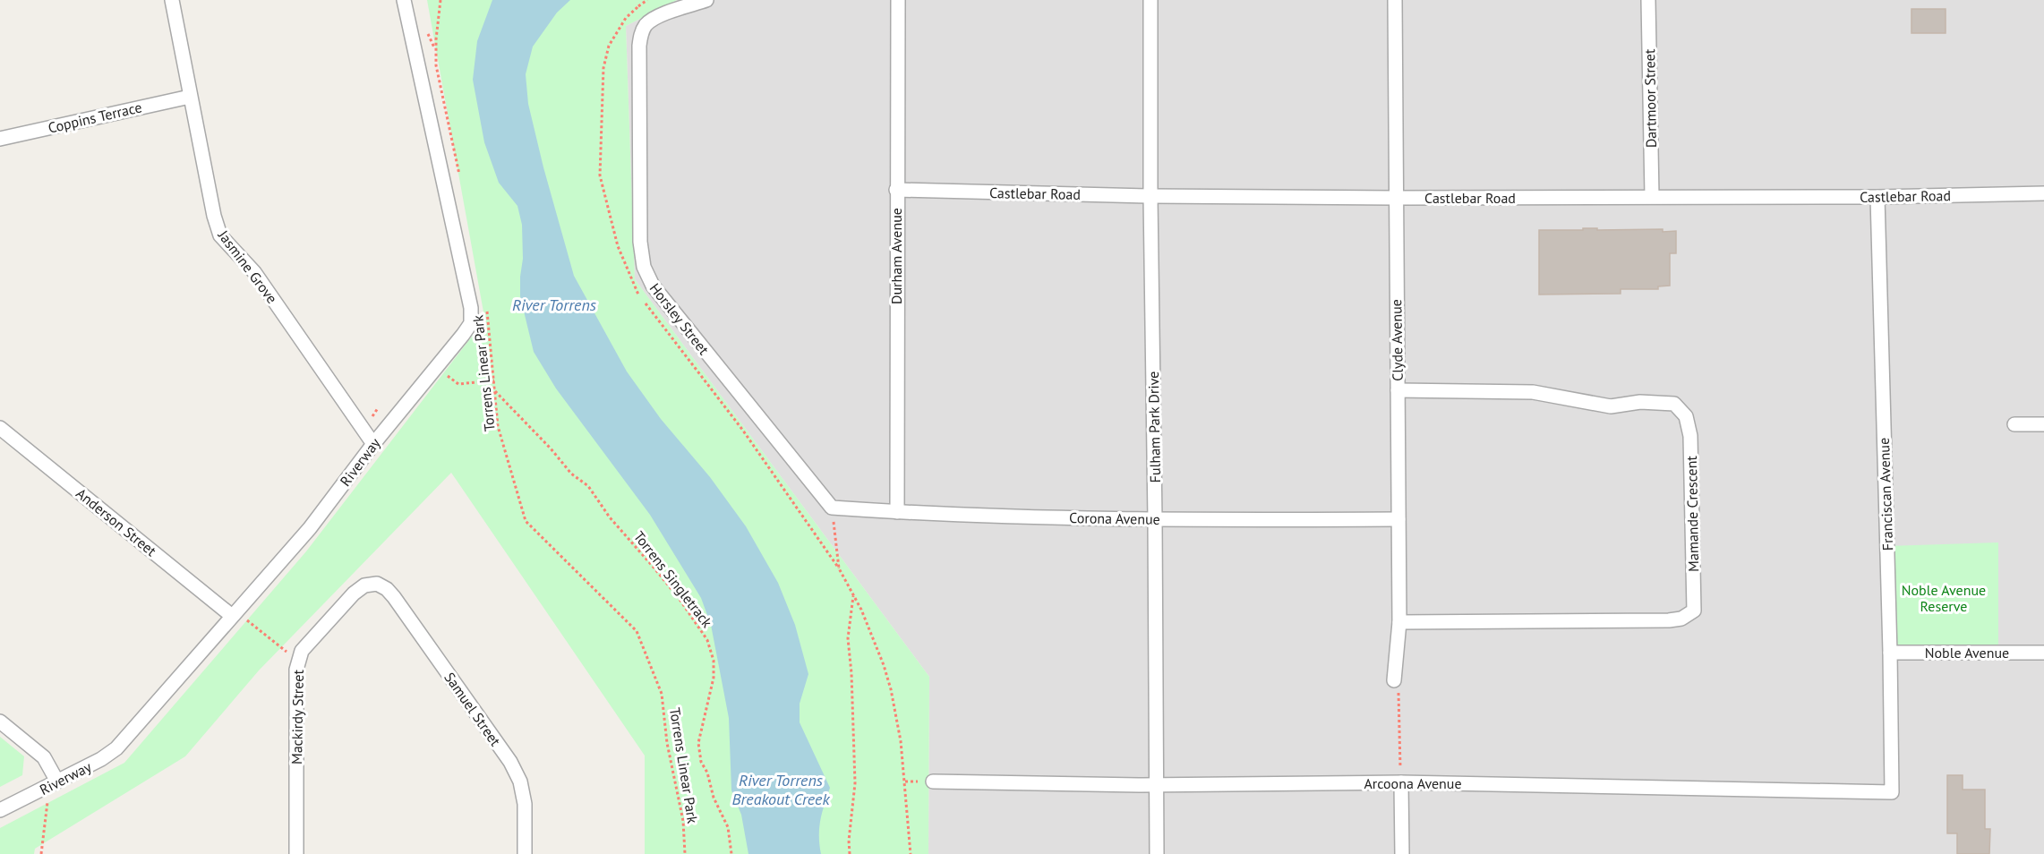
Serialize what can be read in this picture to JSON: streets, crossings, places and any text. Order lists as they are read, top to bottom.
{
  "streets": {
    "street": [
      "Dartmoor Street",
      "Coppins Terrace",
      "Castlebar Road",
      "Durham Avenue",
      "Jasmine Grove",
      "Horsley Street",
      "Clyde Avenue",
      "Fulham Park Drive",
      "Riverway",
      "Franciscan Avenue",
      "Mamande Crescent",
      "Corona Avenue",
      "Anderson Street",
      "Noble Avenue",
      "Samuel Street",
      "Mackirdy Street",
      "Arcoona Avenue"
    ],
    "path": ["Torrens Linear Park", "Torrens Singletrack"]
  },
  "crossings": [
    ["Dartmoor Street", "Castlebar Road"],
    ["Coppins Terrace", "Jasmine Grove"],
    ["Castlebar Road", "Durham Avenue"],
    ["Castlebar Road", "Clyde Avenue"],
    ["Castlebar Road", "Fulham Park Drive"],
    ["Castlebar Road", "Franciscan Avenue"],
    ["Durham Avenue", "Corona Avenue"],
    ["Jasmine Grove", "Riverway"],
    ["Horsley Street", "Corona Avenue"],
    ["Clyde Avenue", "Mamande Crescent"],
    ["Clyde Avenue", "Corona Avenue"],
    ["Torrens Linear Park", "Torrens Singletrack"],
    ["Fulham Park Drive", "Corona Avenue"],
    ["Fulham Park Drive", "Arcoona Avenue"],
    ["Riverway", "Anderson Street"],
    ["Franciscan Avenue", "Noble Avenue"],
    ["Franciscan Avenue", "Arcoona Avenue"],
    ["Samuel Street", "Mackirdy Street"]
  ],
  "water": ["River Torrens", "River Torrens Breakout Creek"],
  "parks": ["Noble Avenue Reserve"]
}
